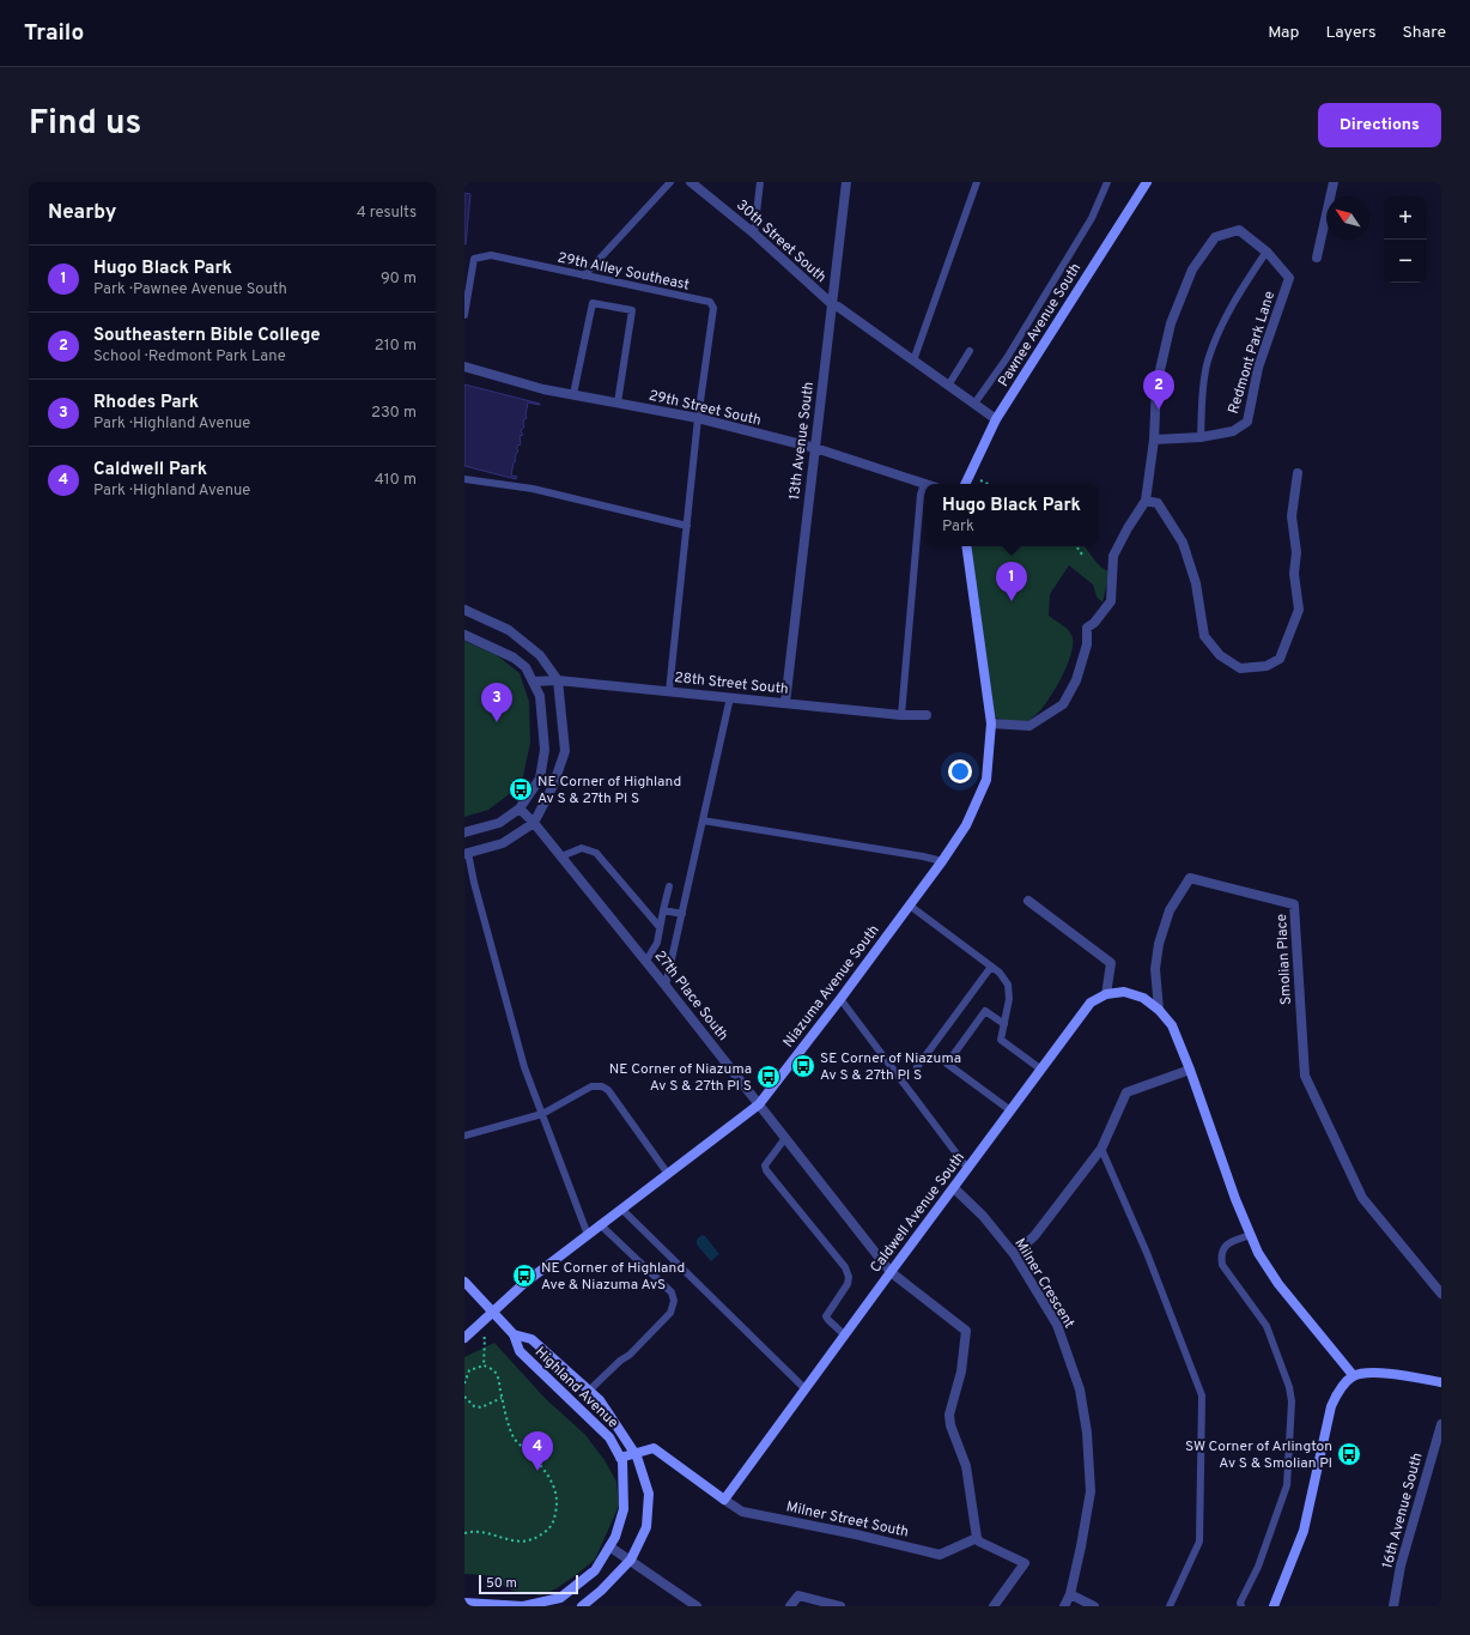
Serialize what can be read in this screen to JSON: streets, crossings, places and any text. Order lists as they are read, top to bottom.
{
  "streets": {
    "street": [
      "30th Street South",
      "Pawnee Avenue South",
      "Redmont Park Lane",
      "29th Street South",
      "13th Avenue South",
      "28th Street South",
      "Smolian Place",
      "Niazuma Avenue South",
      "27th Place South",
      "Caldwell Avenue South",
      "Milner Crescent",
      "Highland Avenue",
      "16th Avenue South",
      "Milner Street South"
    ],
    "lane": ["29th Alley Southeast"]
  },
  "crossings": [
    ["30th Street South", "Pawnee Avenue South"],
    ["30th Street South", "13th Avenue South"],
    ["29th Alley Southeast", "29th Street South"],
    ["29th Alley Southeast", "28th Street South"],
    ["29th Street South", "13th Avenue South"],
    ["13th Avenue South", "28th Street South"],
    ["Niazuma Avenue South", "27th Place South"],
    ["Niazuma Avenue South", "Highland Avenue"],
    ["27th Place South", "Caldwell Avenue South"],
    ["27th Place South", "Milner Street South"],
    ["Caldwell Avenue South", "Milner Crescent"],
    ["Caldwell Avenue South", "Milner Street South"],
    ["Highland Avenue", "Milner Street South"]
  ],
  "places": {
    "bus stop": [
      "NE Corner of Highland Av S & 27th Pl S",
      "SE Corner of Niazuma Av S & 27th Pl S",
      "NE Corner of Niazuma Av S & 27th Pl S",
      "NE Corner of Highland Ave & Niazuma AvS",
      "SW Corner of Arlington Av S & Smolian Pl"
    ]
  },
  "scale_bar": "50 m",
  "north": "top left",
  "page": {
    "header": "Trailo",
    "nav": ["Map", "Layers", "Share"],
    "title": "Find us",
    "buttons": "Directions",
    "heading": ["Nearby", "4 results"],
    "map_buttons": ["+", "−"],
    "list": [
      {
        "mark": "1",
        "name": "Hugo Black Park",
        "note": "Park · Pawnee Avenue South",
        "value": "90 m"
      },
      {
        "mark": "2",
        "name": "Southeastern Bible College",
        "note": "School · Redmont Park Lane",
        "value": "210 m"
      },
      {
        "mark": "3",
        "name": "Rhodes Park",
        "note": "Park · Highland Avenue",
        "value": "230 m"
      },
      {
        "mark": "4",
        "name": "Caldwell Park",
        "note": "Park · Highland Avenue",
        "value": "410 m"
      }
    ],
    "pins": [
      "2",
      "1",
      "3",
      "4"
    ],
    "popup": ["Hugo Black Park", "Park"],
    "scale": "50 m"
  }
}
